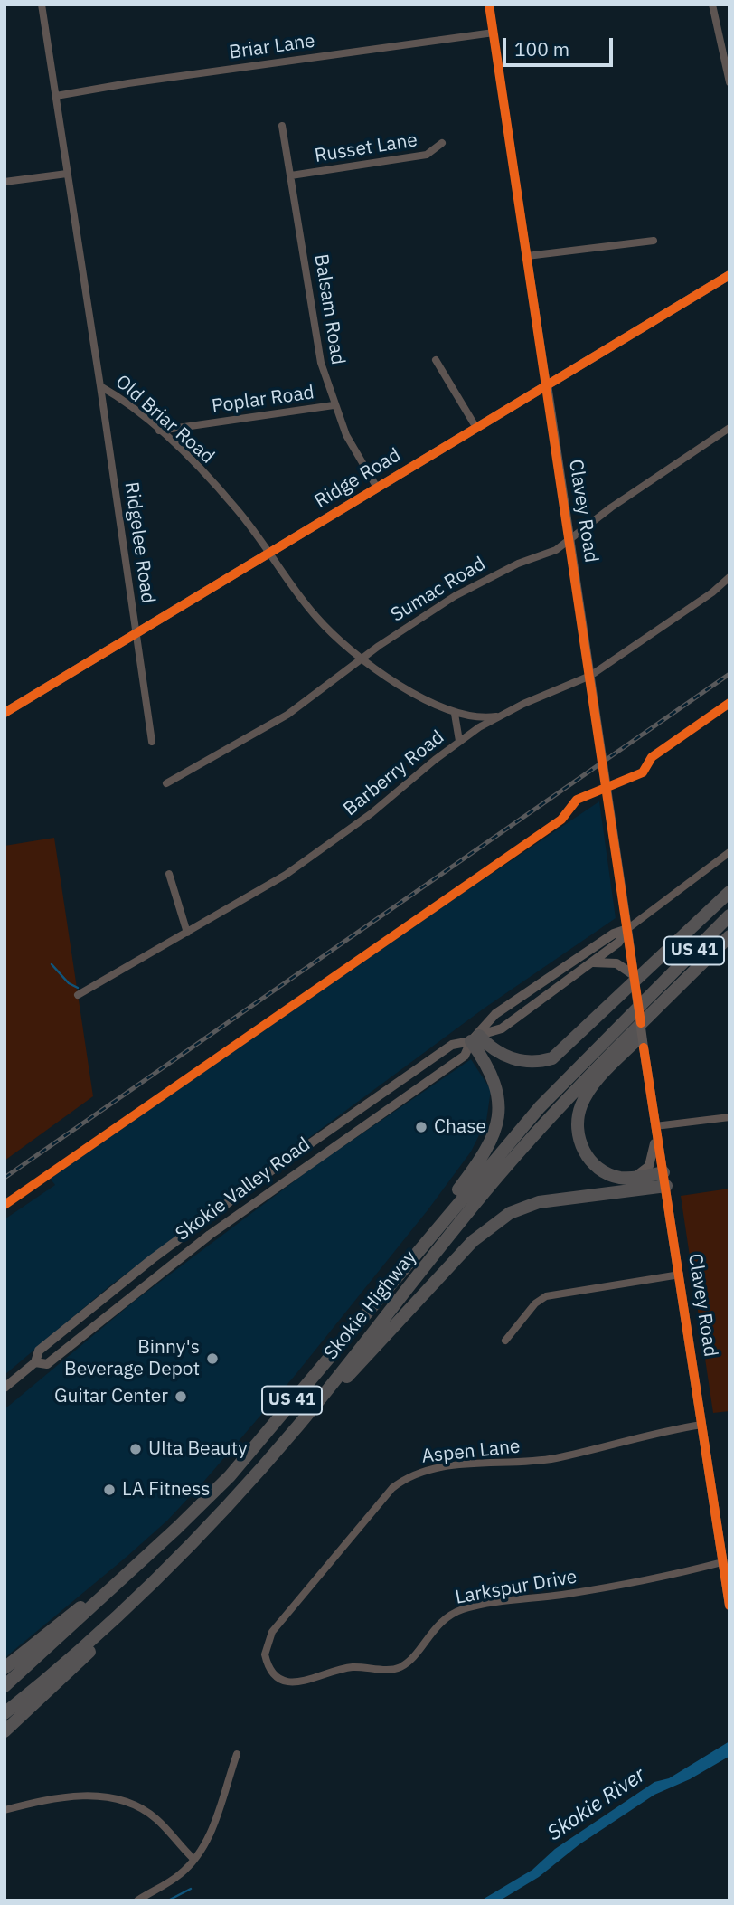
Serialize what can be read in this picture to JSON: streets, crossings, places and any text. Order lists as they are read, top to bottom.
{
  "streets": {
    "highway": ["US 41", "Skokie Highway"],
    "main road": ["Clavey Road", "Skokie Valley Road"],
    "street": [
      "Briar Lane",
      "Russet Lane",
      "Balsam Road",
      "Poplar Road",
      "Old Briar Road",
      "Ridge Road",
      "Ridgelee Road",
      "Sumac Road",
      "Barberry Road",
      "Aspen Lane",
      "Larkspur Drive"
    ]
  },
  "crossings": [
    ["Briar Lane", "Old Briar Road"],
    ["Briar Lane", "Clavey Road"],
    ["Russet Lane", "Balsam Road"],
    ["Balsam Road", "Poplar Road"],
    ["Balsam Road", "Ridge Road"],
    ["Poplar Road", "Old Briar Road"],
    ["Old Briar Road", "Ridge Road"],
    ["Old Briar Road", "Ridgelee Road"],
    ["Old Briar Road", "Sumac Road"],
    ["Old Briar Road", "Barberry Road"],
    ["Ridge Road", "Clavey Road"],
    ["Ridge Road", "Ridgelee Road"],
    ["Clavey Road", "Sumac Road"],
    ["Clavey Road", "Barberry Road"],
    ["Clavey Road", "Skokie Valley Road"],
    ["Clavey Road", "Aspen Lane"],
    ["Clavey Road", "Larkspur Drive"],
    ["Aspen Lane", "Larkspur Drive"]
  ],
  "water": ["Skokie River"],
  "places": [
    "Chase",
    "Binny's Beverage Depot",
    "Guitar Center",
    "Ulta Beauty",
    "LA Fitness"
  ],
  "scale_bar": "100 m"
}
